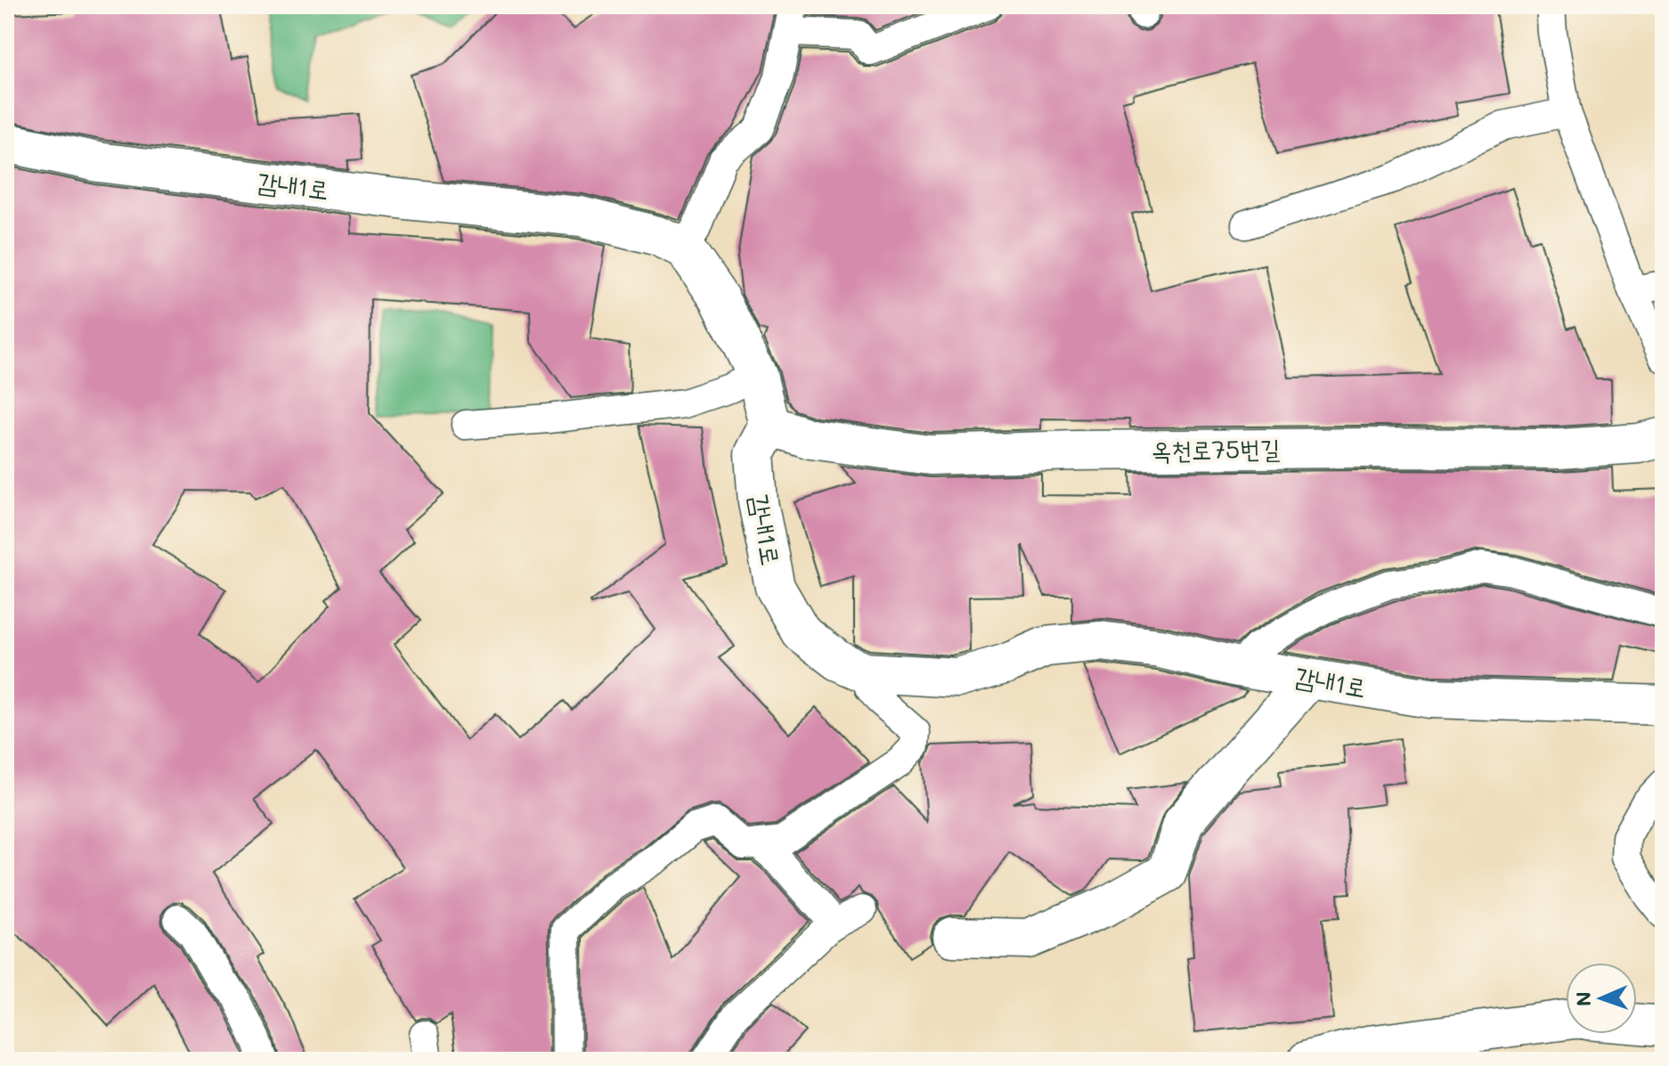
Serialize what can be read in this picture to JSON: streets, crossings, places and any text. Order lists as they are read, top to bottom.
{
  "streets": {
    "street": ["감내1로", "옥천로75번길"]
  },
  "crossings": [
    ["감내1로", "옥천로75번길"]
  ],
  "north": "left"
}
